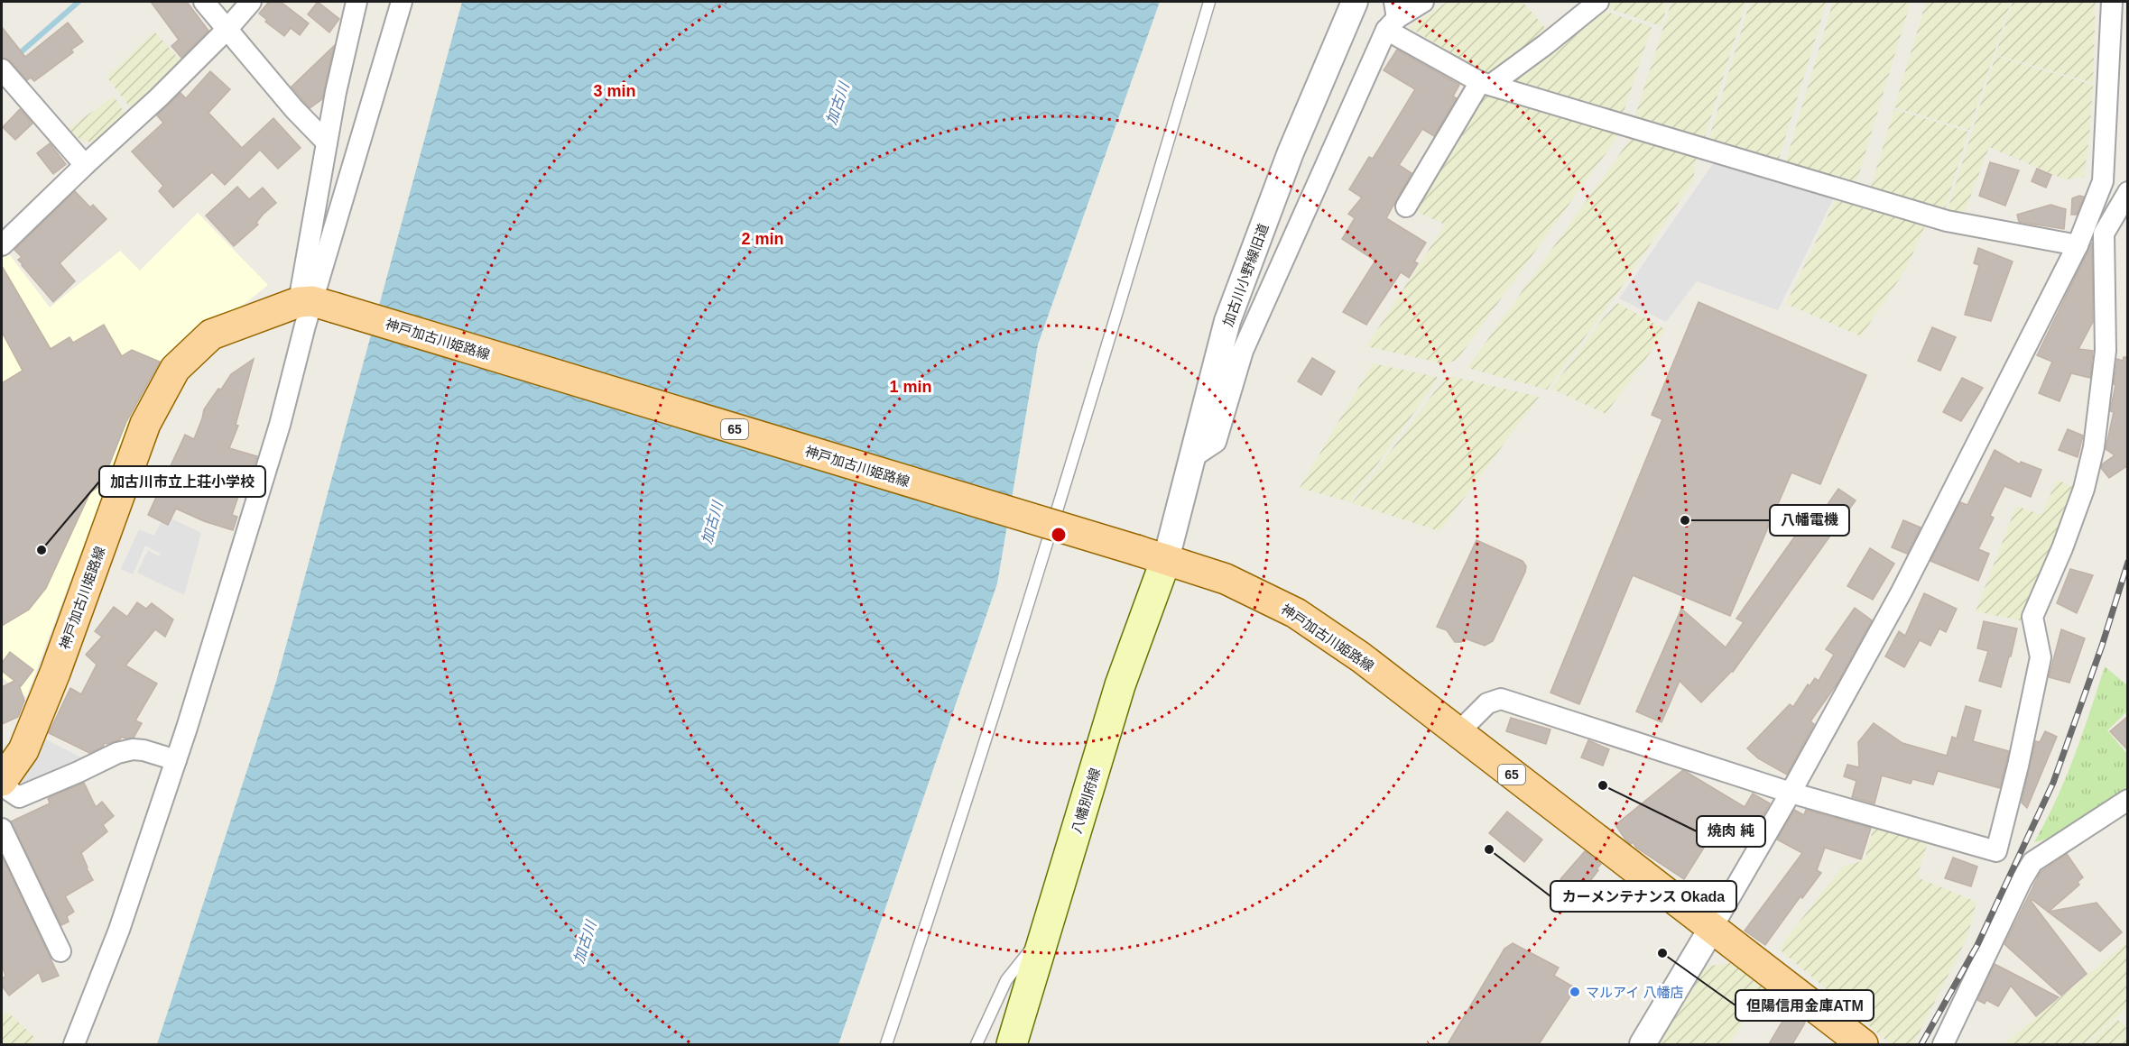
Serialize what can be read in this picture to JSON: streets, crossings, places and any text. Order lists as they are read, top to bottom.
{
  "streets": {
    "main road": ["神戸加古川姫路線", "65", "八幡別府線"],
    "street": ["加古川小野線旧道"]
  },
  "crossings": [
    ["加古川小野線旧道", "神戸加古川姫路線"],
    ["加古川小野線旧道", "八幡別府線"],
    ["神戸加古川姫路線", "八幡別府線"]
  ],
  "water": ["加古川"],
  "places": [
    "八幡電機",
    "加古川市立上荘小学校",
    "焼肉 純",
    "カーメンテナンス Okada",
    "但陽信用金庫ATM",
    "マルアイ 八幡店"
  ],
  "rings": ["3 min", "2 min", "1 min"]
}
